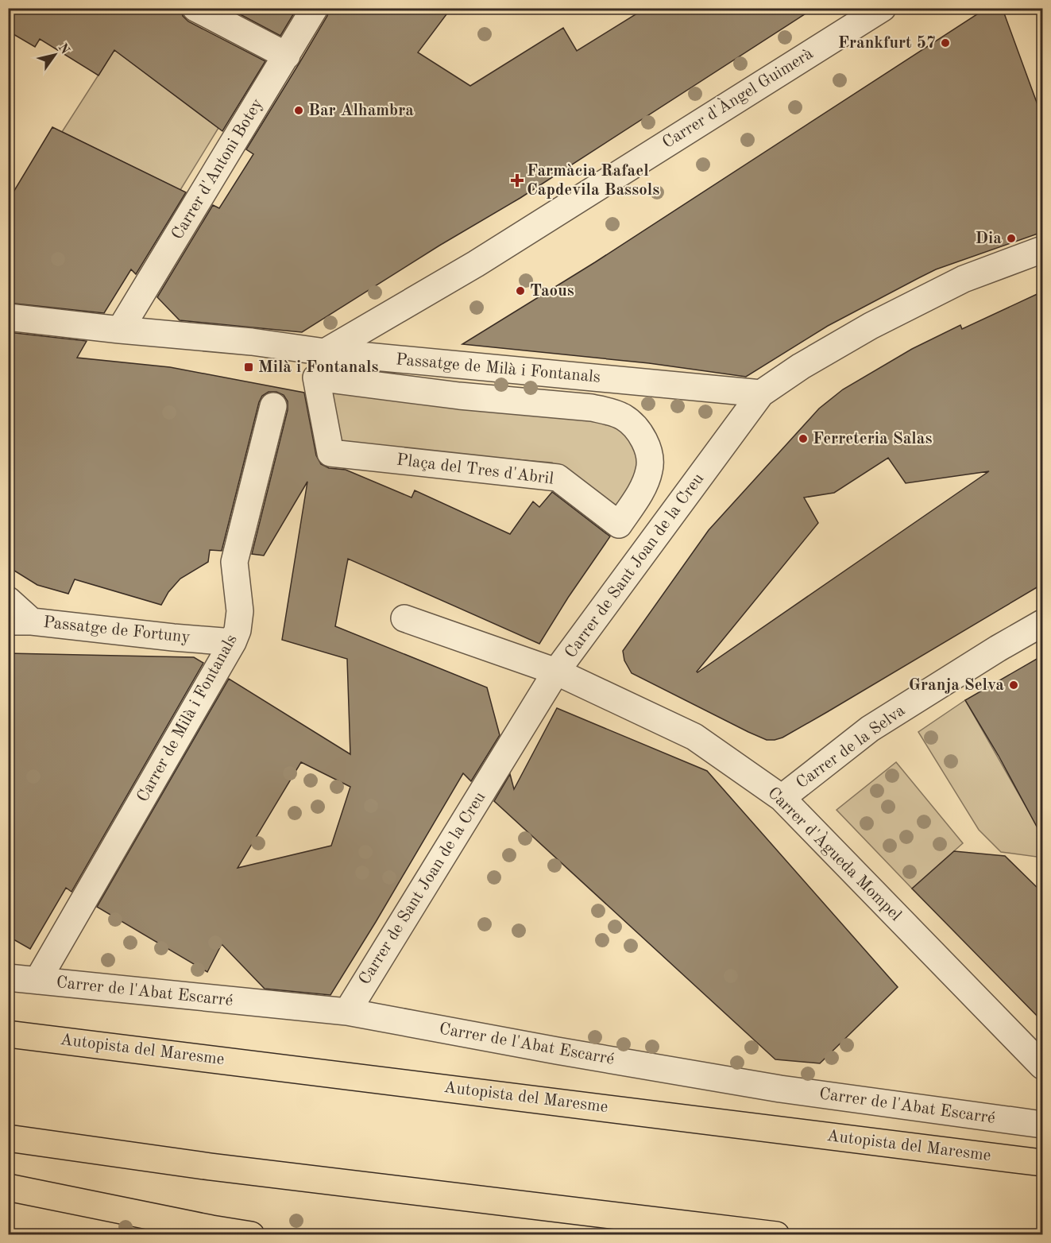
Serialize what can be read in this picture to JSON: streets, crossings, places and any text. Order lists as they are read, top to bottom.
{
  "streets": {
    "highway": ["Autopista del Maresme"],
    "street": [
      "Carrer d'Àngel Guimerà",
      "Carrer d'Antoni Botey",
      "Passatge de Milà i Fontanals",
      "Plaça del Tres d'Abril",
      "Carrer de Sant Joan de la Creu",
      "Passatge de Fortuny",
      "Carrer de Milà i Fontanals",
      "Carrer de la Selva",
      "Carrer d'Àgueda Mompel",
      "Carrer de l'Abat Escarré"
    ]
  },
  "crossings": [
    ["Carrer d'Àngel Guimerà", "Passatge de Milà i Fontanals"],
    ["Carrer d'Antoni Botey", "Passatge de Milà i Fontanals"],
    ["Passatge de Milà i Fontanals", "Carrer de Sant Joan de la Creu"],
    ["Carrer de Sant Joan de la Creu", "Carrer d'Àgueda Mompel"],
    ["Carrer de Sant Joan de la Creu", "Carrer de l'Abat Escarré"],
    ["Passatge de Fortuny", "Carrer de Milà i Fontanals"],
    ["Carrer de Milà i Fontanals", "Carrer de l'Abat Escarré"],
    ["Carrer de la Selva", "Carrer d'Àgueda Mompel"]
  ],
  "places": {
    "other": [
      "Frankfurt 57",
      "Bar Alhambra",
      "Dia",
      "Taous",
      "Ferreteria Salas",
      "Granja Selva"
    ],
    "health": ["Farmàcia Rafael Capdevila Bassols"],
    "transit": ["Milà i Fontanals"]
  },
  "north": "top right"
}
